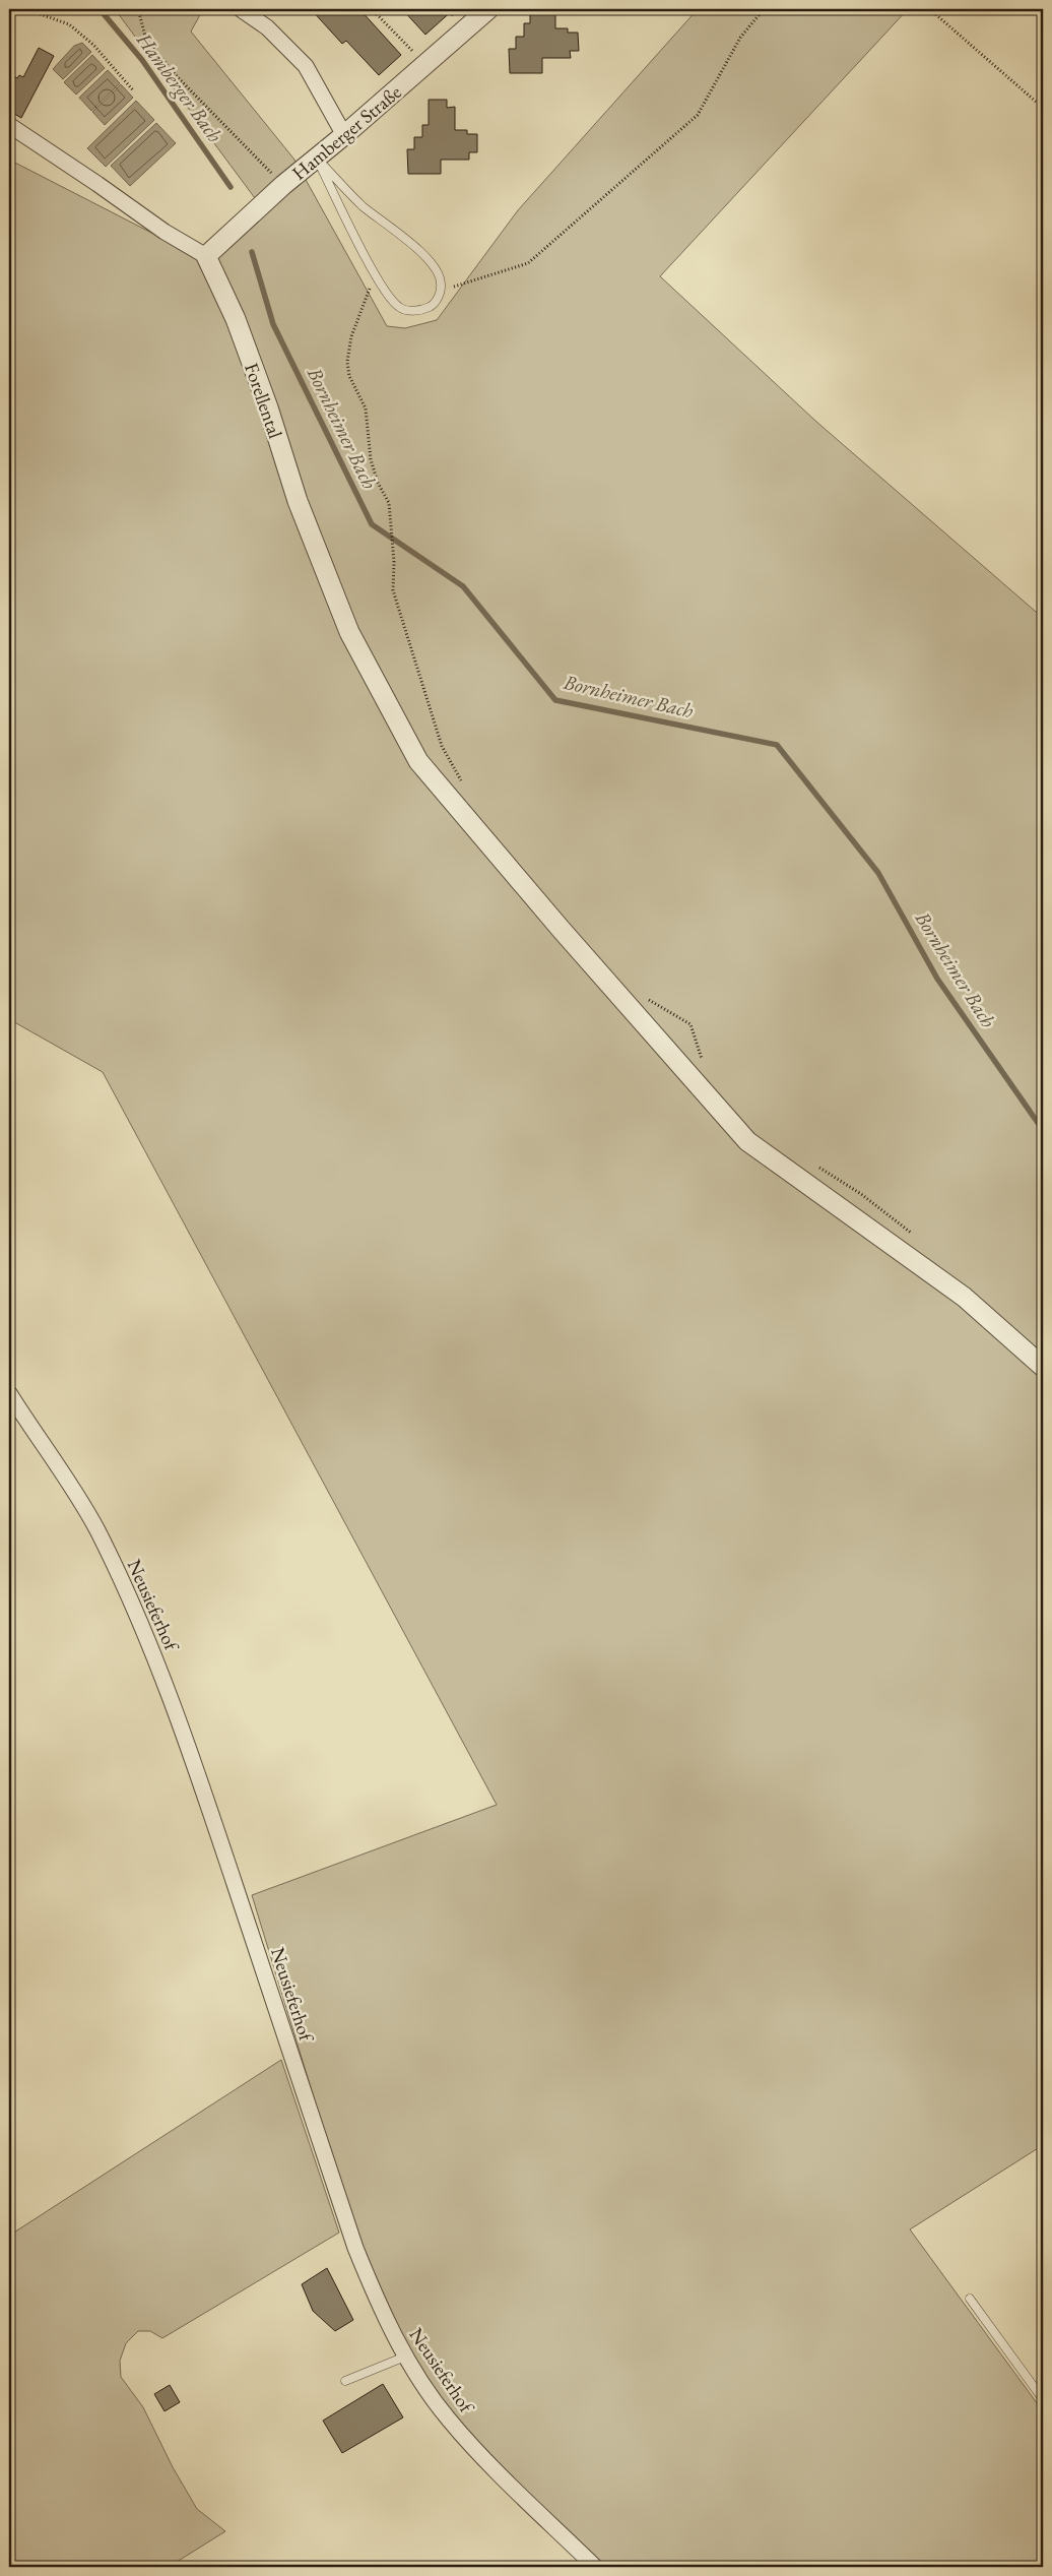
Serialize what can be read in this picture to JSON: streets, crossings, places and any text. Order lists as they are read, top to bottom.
{
  "streets": {
    "street": ["Hamberger Straße", "Forellental", "Neusieferhof"]
  },
  "crossings": [
    ["Hamberger Straße", "Forellental"]
  ],
  "water": ["Hamberger Bach", "Bornheimer Bach"]
}
